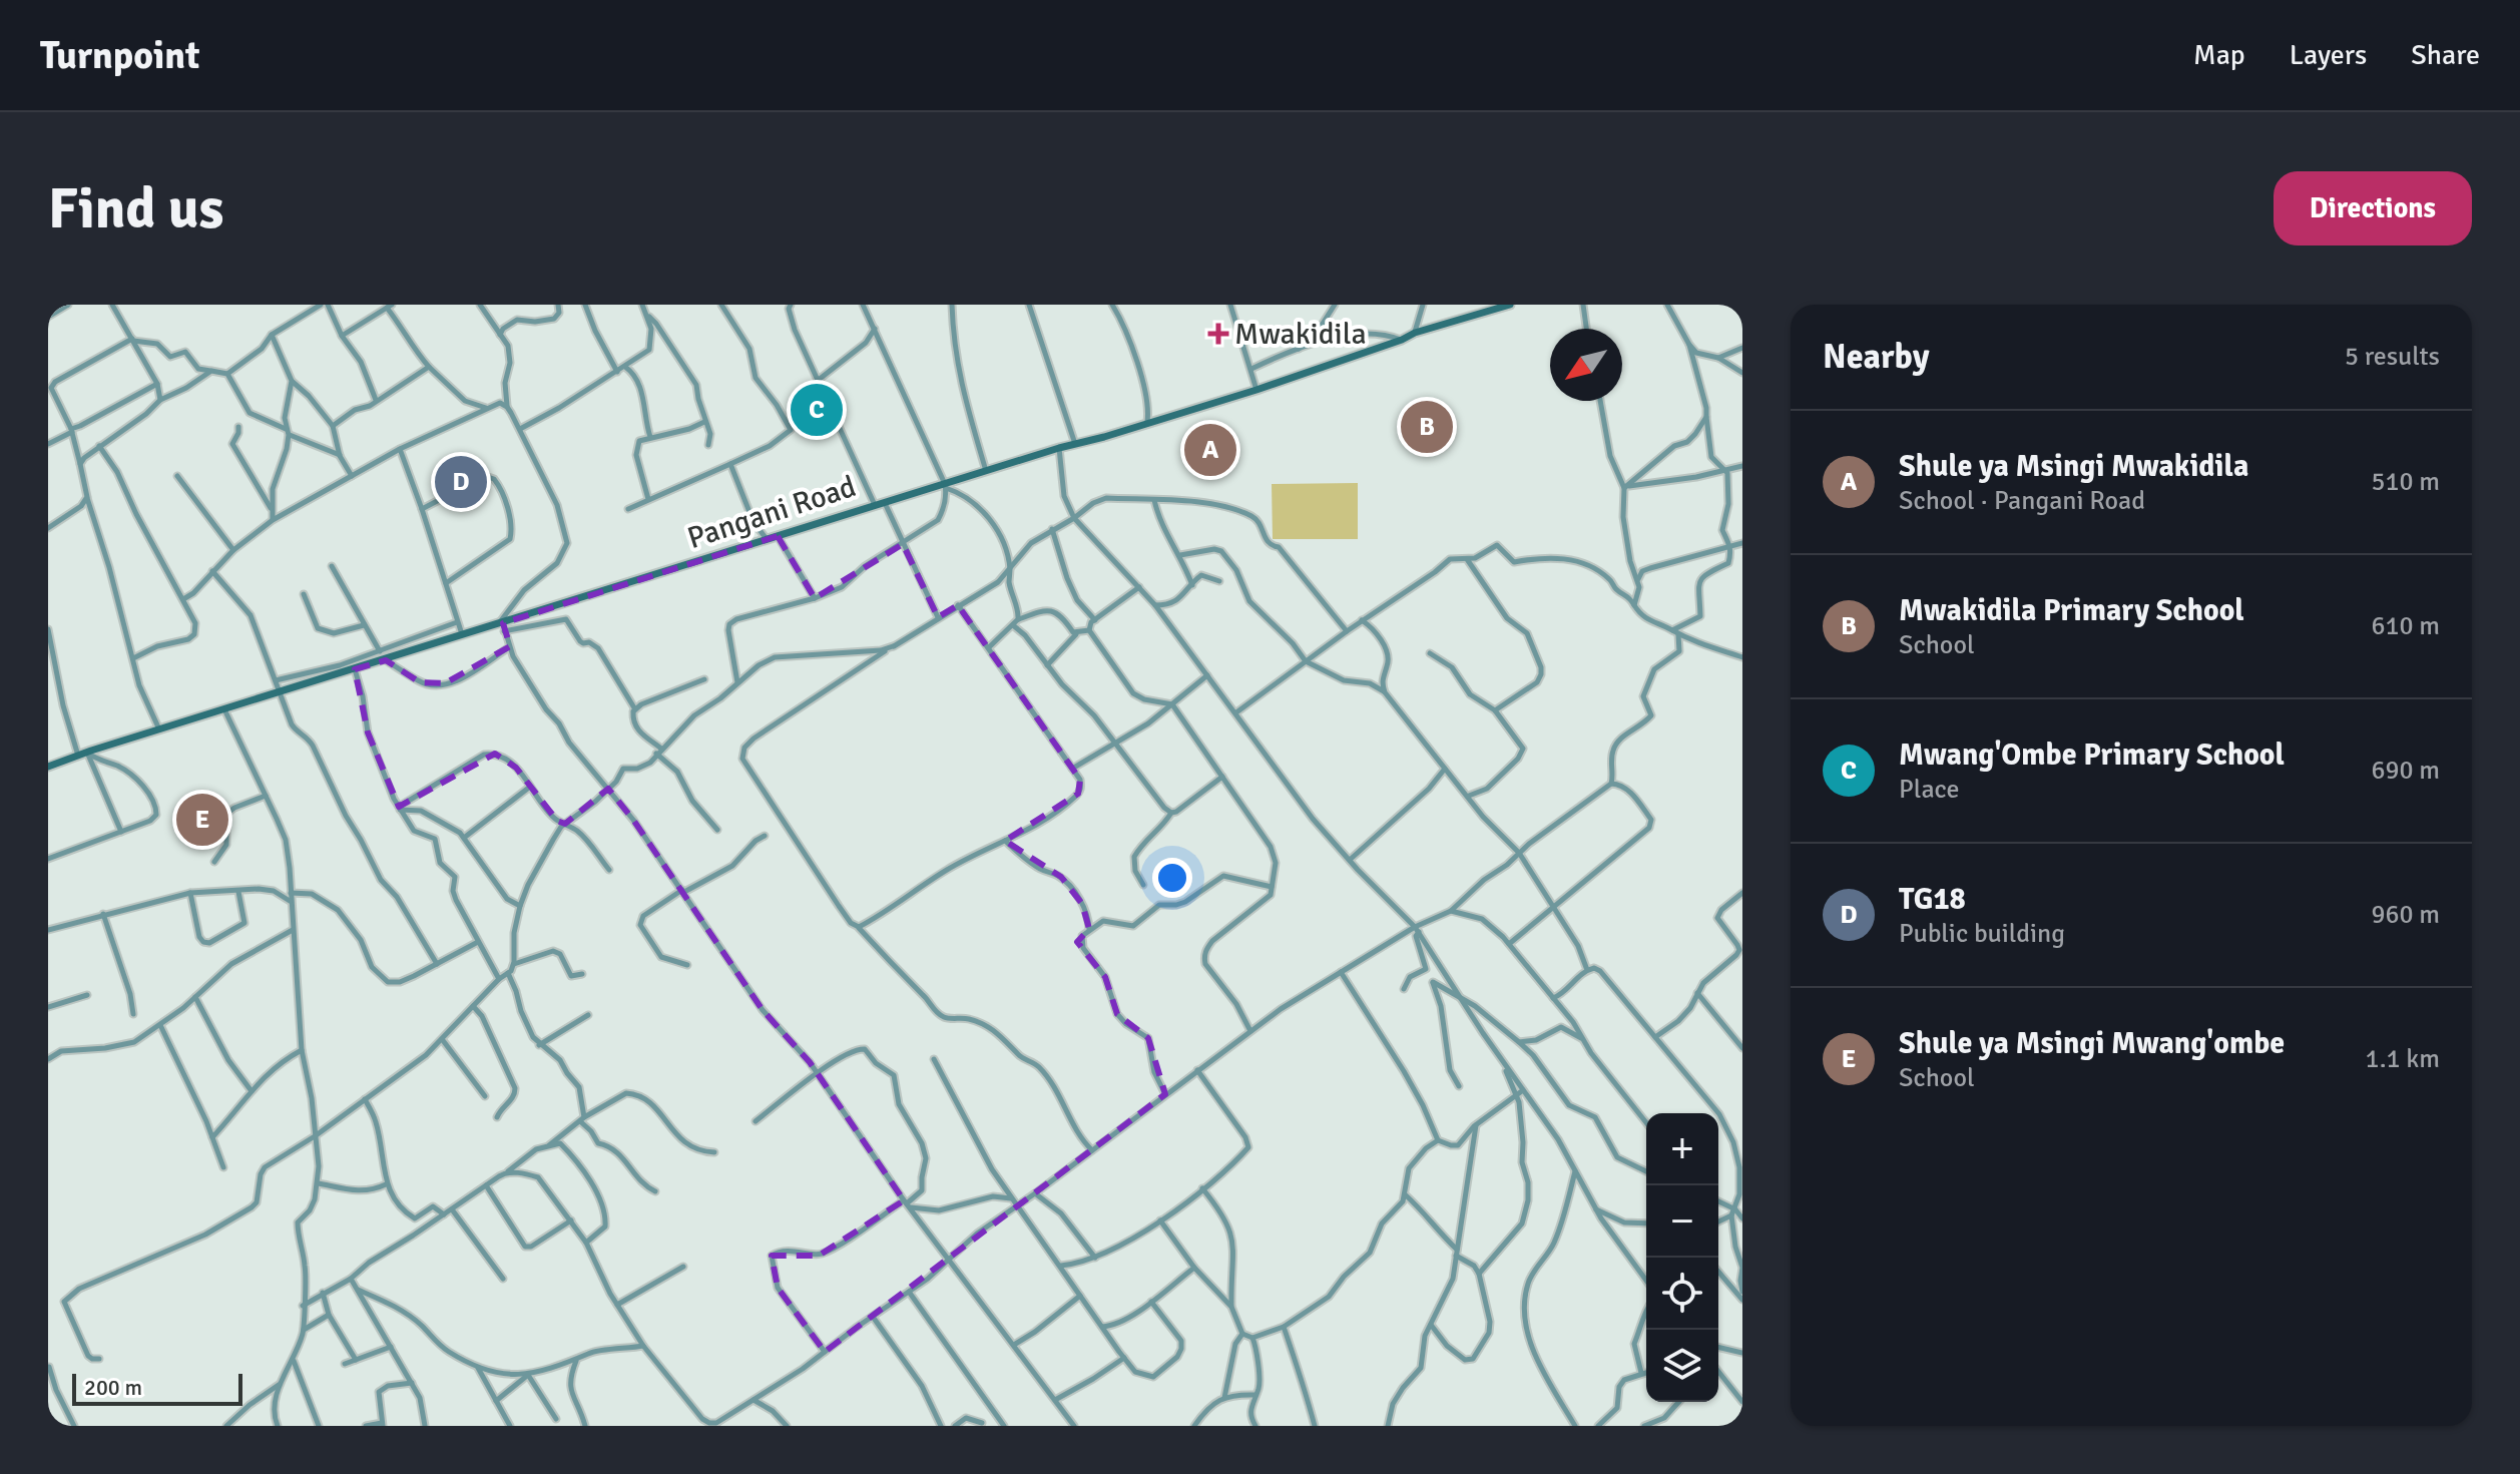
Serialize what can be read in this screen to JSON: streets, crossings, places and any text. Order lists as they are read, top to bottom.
{
  "streets": {
    "main road": ["Pangani Road"]
  },
  "places": {
    "health": ["Mwakidila"]
  },
  "scale_bar": "200 m",
  "north": "bottom left",
  "page": {
    "header": "Turnpoint",
    "nav": ["Map", "Layers", "Share"],
    "buttons": "Directions",
    "title": "Find us",
    "heading": ["Nearby", "5 results"],
    "pins": [
      "C",
      "B",
      "A",
      "D",
      "E"
    ],
    "list": [
      {
        "mark": "A",
        "name": "Shule ya Msingi Mwakidila",
        "note": "School · Pangani Road",
        "value": "510 m"
      },
      {
        "mark": "B",
        "name": "Mwakidila Primary School",
        "note": "School",
        "value": "610 m"
      },
      {
        "mark": "C",
        "name": "Mwang'Ombe Primary School",
        "note": "Place",
        "value": "690 m"
      },
      {
        "mark": "D",
        "name": "TG18",
        "note": "Public building",
        "value": "960 m"
      },
      {
        "mark": "E",
        "name": "Shule ya Msingi Mwang'ombe",
        "note": "School",
        "value": "1.1 km"
      }
    ],
    "map_buttons": ["+", "−"],
    "scale": "200 m"
  }
}
